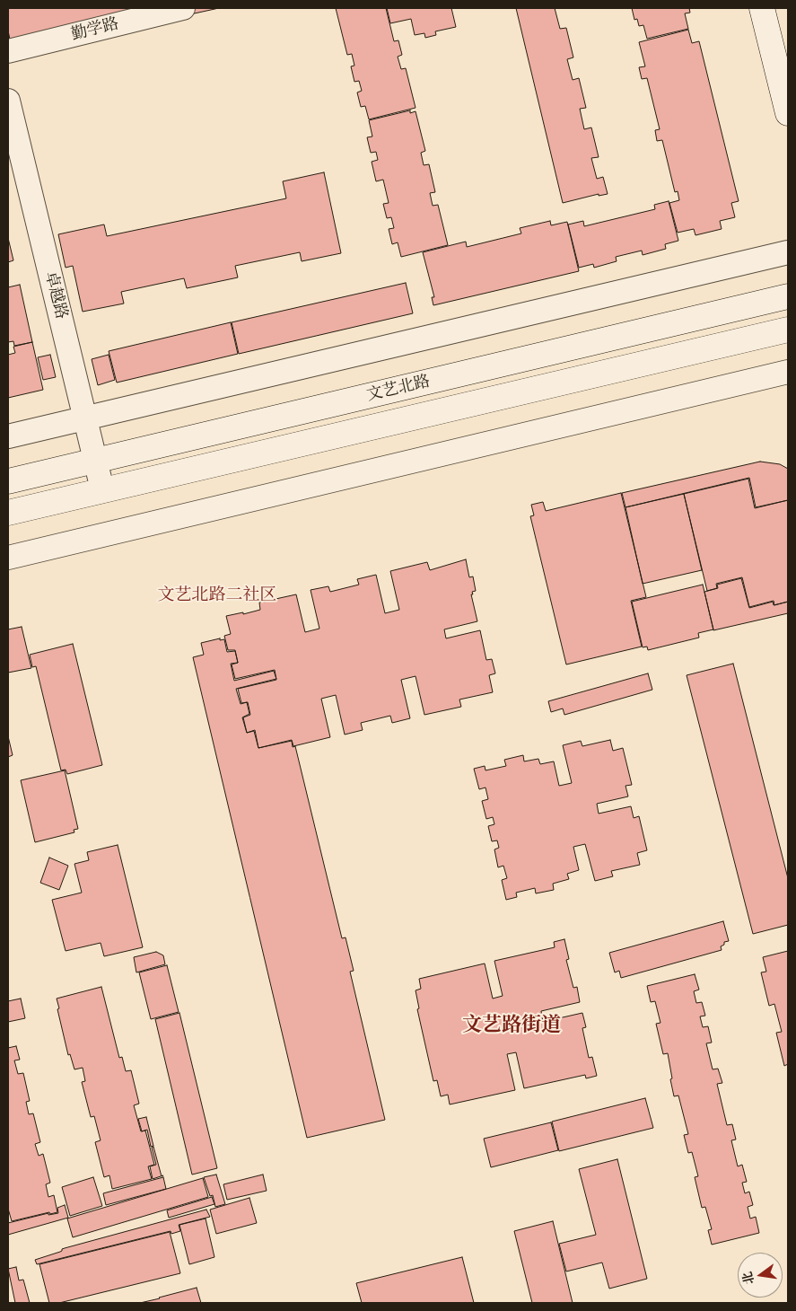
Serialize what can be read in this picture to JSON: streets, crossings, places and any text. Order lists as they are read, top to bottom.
{
  "streets": {
    "main road": ["文艺北路"],
    "street": ["勤学路", "卓越路"]
  },
  "crossings": [
    ["卓越路", "文艺北路"]
  ],
  "districts": ["文艺北路二社区", "文艺路街道"],
  "north": "left"
}
